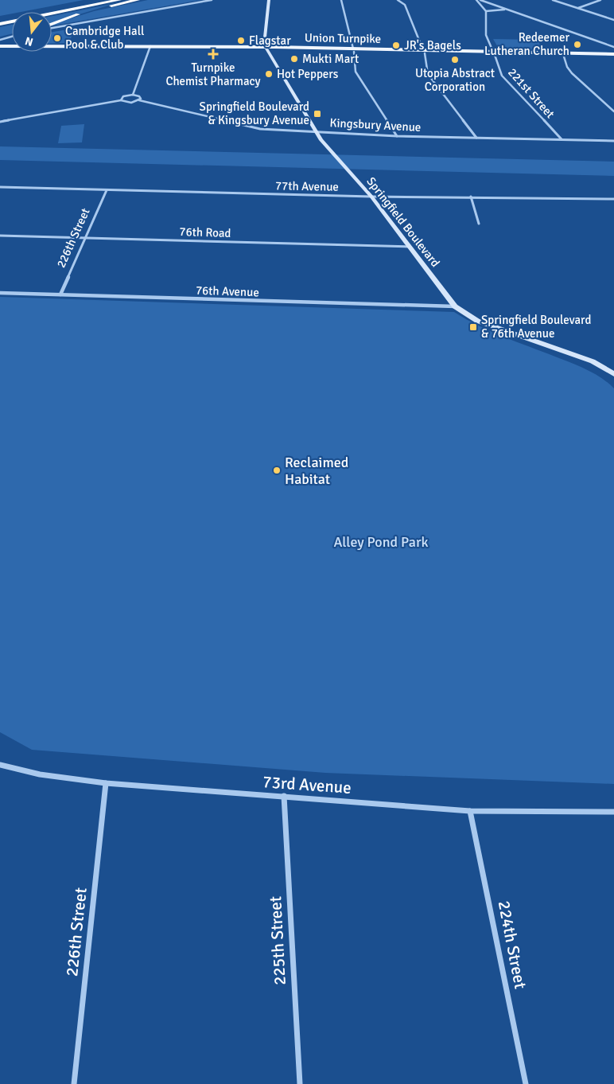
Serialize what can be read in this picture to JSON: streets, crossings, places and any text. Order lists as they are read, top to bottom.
{
  "streets": {
    "main road": ["Union Turnpike", "Springfield Boulevard"],
    "street": [
      "221st Street",
      "Kingsbury Avenue",
      "77th Avenue",
      "76th Road",
      "226th Street",
      "76th Avenue",
      "73rd Avenue",
      "225th Street",
      "224th Street"
    ]
  },
  "crossings": [
    ["Union Turnpike", "221st Street"],
    ["Union Turnpike", "Springfield Boulevard"],
    ["221st Street", "Kingsbury Avenue"],
    ["Kingsbury Avenue", "Springfield Boulevard"],
    ["77th Avenue", "Springfield Boulevard"],
    ["77th Avenue", "226th Street"],
    ["Springfield Boulevard", "76th Road"],
    ["Springfield Boulevard", "76th Avenue"],
    ["76th Road", "226th Street"],
    ["226th Street", "76th Avenue"],
    ["226th Street", "73rd Avenue"],
    ["73rd Avenue", "225th Street"],
    ["73rd Avenue", "224th Street"]
  ],
  "parks": ["Alley Pond Park"],
  "places": {
    "other": [
      "Cambridge Hall Pool & Club",
      "Flagstar",
      "Redeemer Lutheran Church",
      "JR's Bagels",
      "Mukti Mart",
      "Utopia Abstract Corporation",
      "Hot Peppers",
      "Reclaimed Habitat"
    ],
    "health": ["Turnpike Chemist Pharmacy"],
    "transit": ["Springfield Boulevard & Kingsbury Avenue", "Springfield Boulevard & 76th Avenue"]
  },
  "north": "bottom"
}
